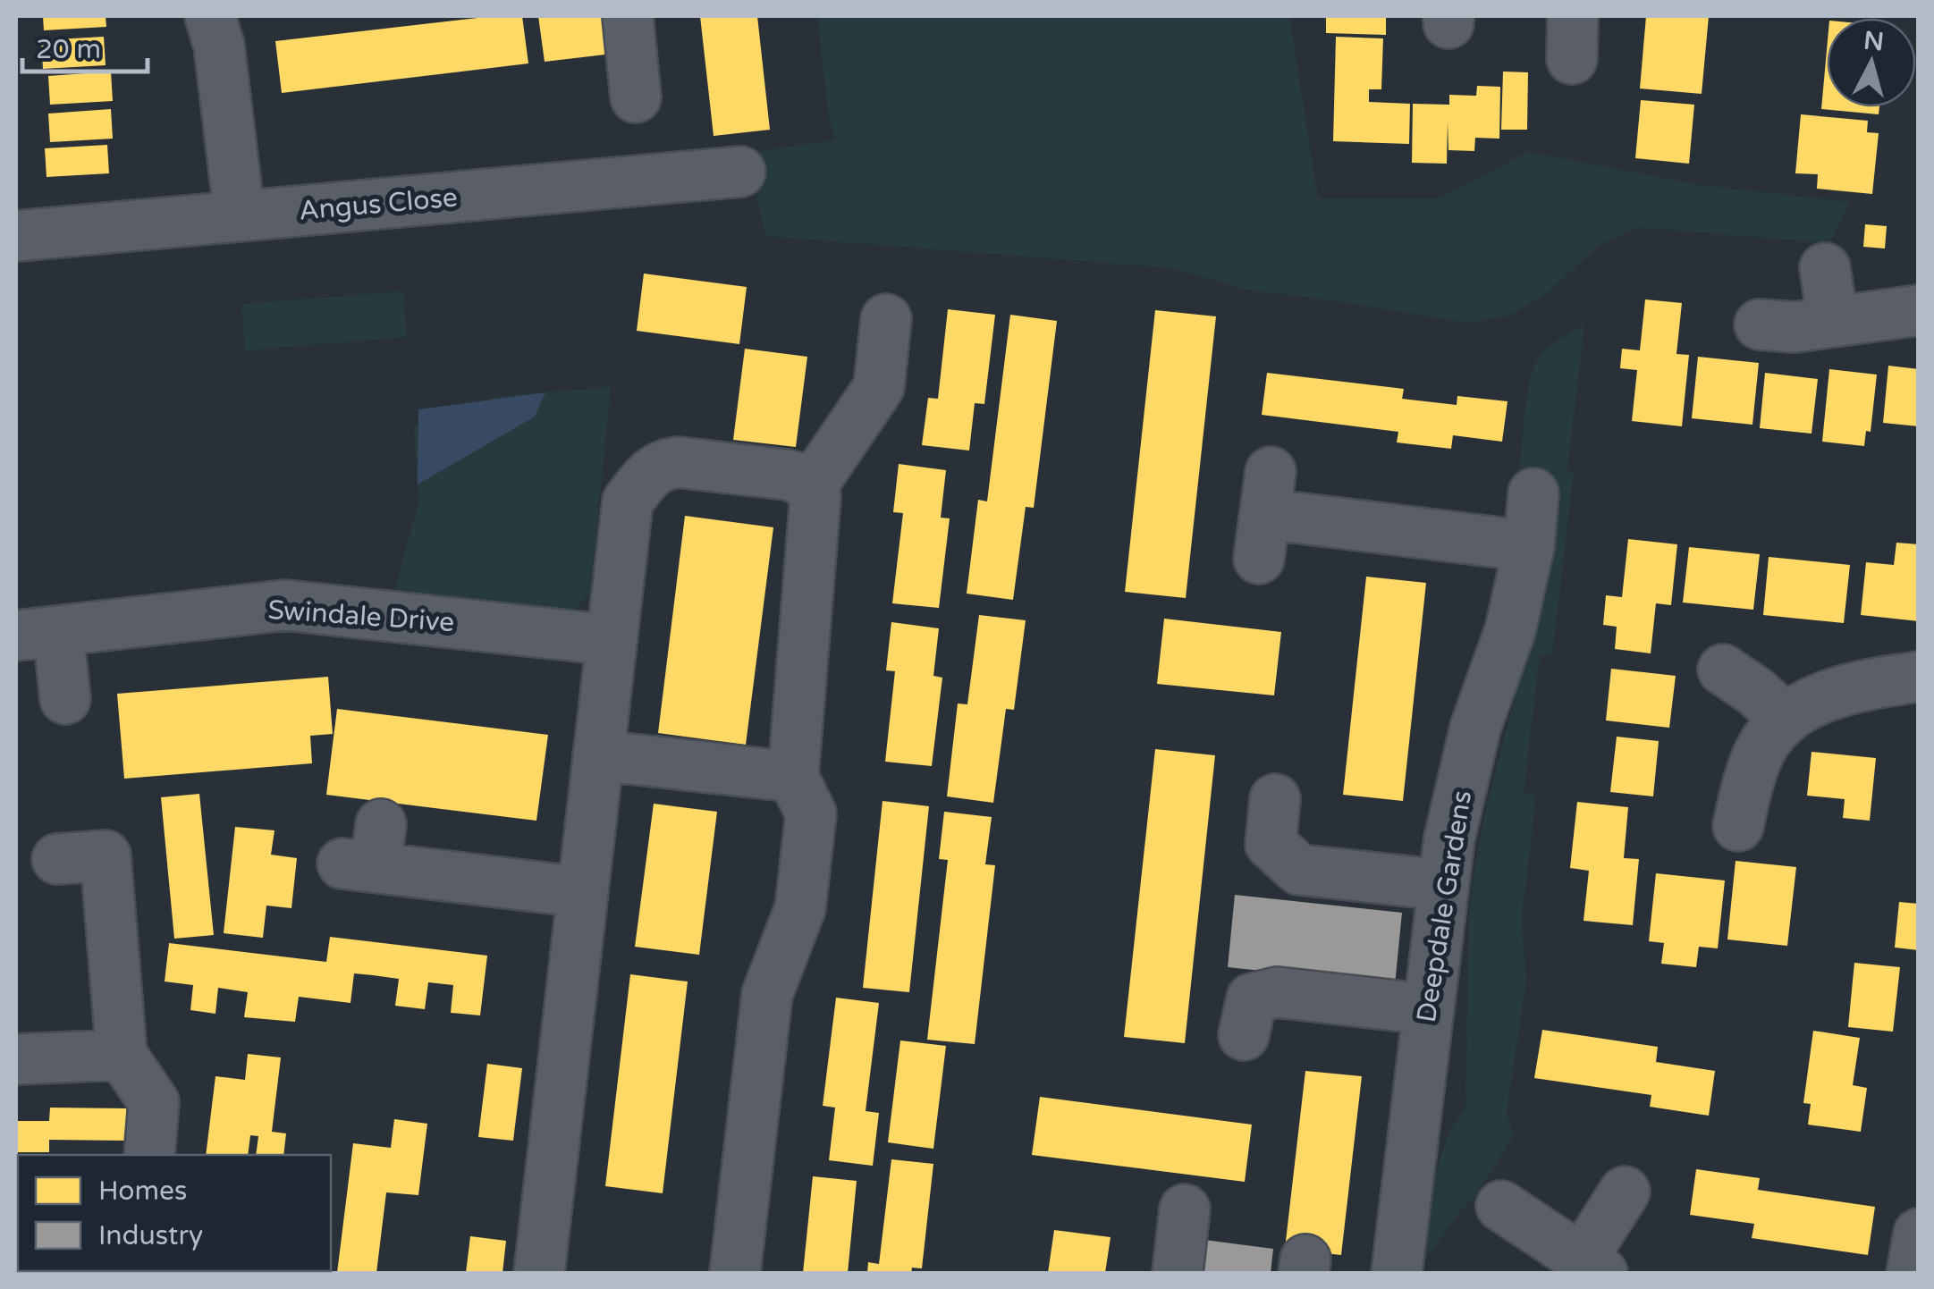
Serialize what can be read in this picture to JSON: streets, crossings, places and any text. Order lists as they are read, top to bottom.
{
  "streets": {
    "street": ["Angus Close", "Swindale Drive", "Deepdale Gardens"]
  },
  "legend": ["Homes", "Industry"],
  "scale_bar": "20 m",
  "north": "top"
}
